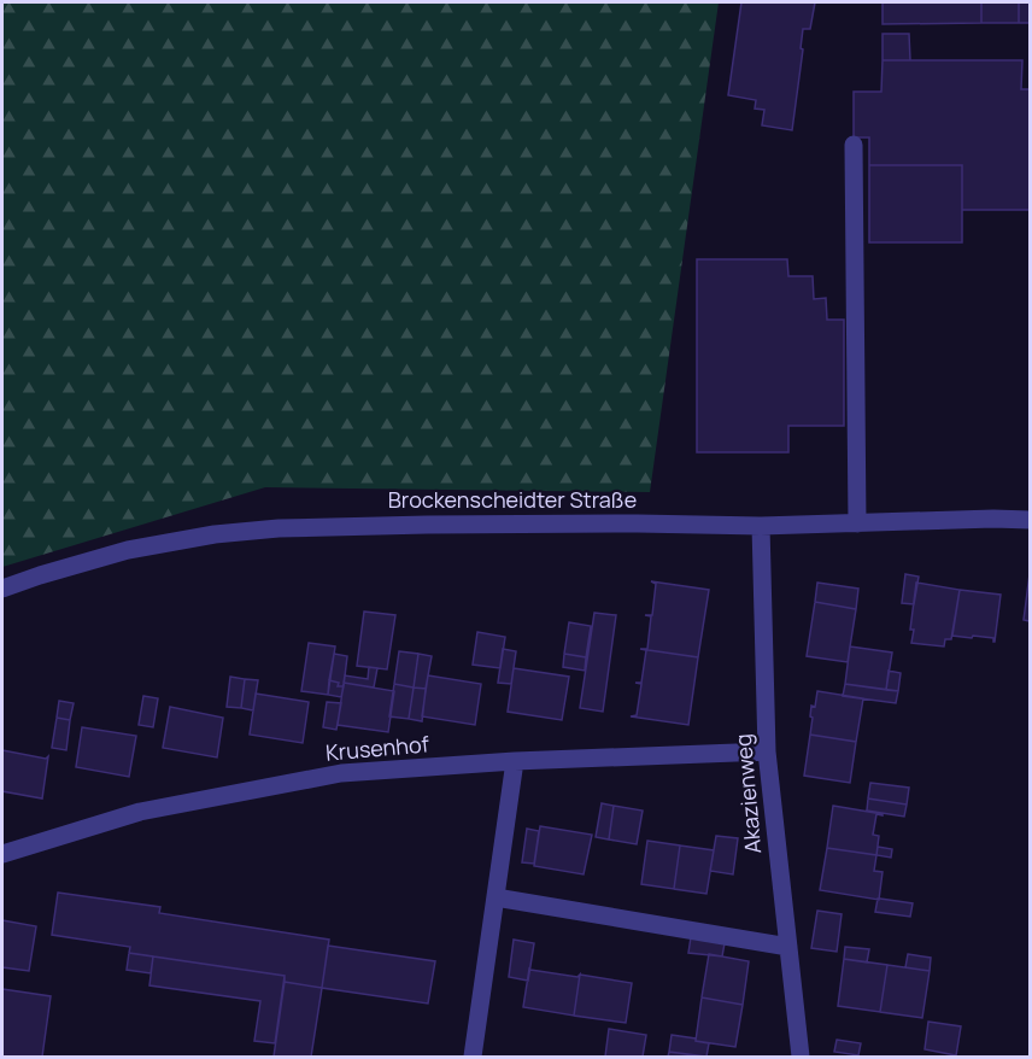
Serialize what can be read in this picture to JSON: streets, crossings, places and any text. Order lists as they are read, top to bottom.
{
  "streets": {
    "street": ["Brockenscheidter Straße", "Krusenhof", "Akazienweg"]
  },
  "crossings": [
    ["Brockenscheidter Straße", "Akazienweg"],
    ["Krusenhof", "Akazienweg"]
  ]
}
